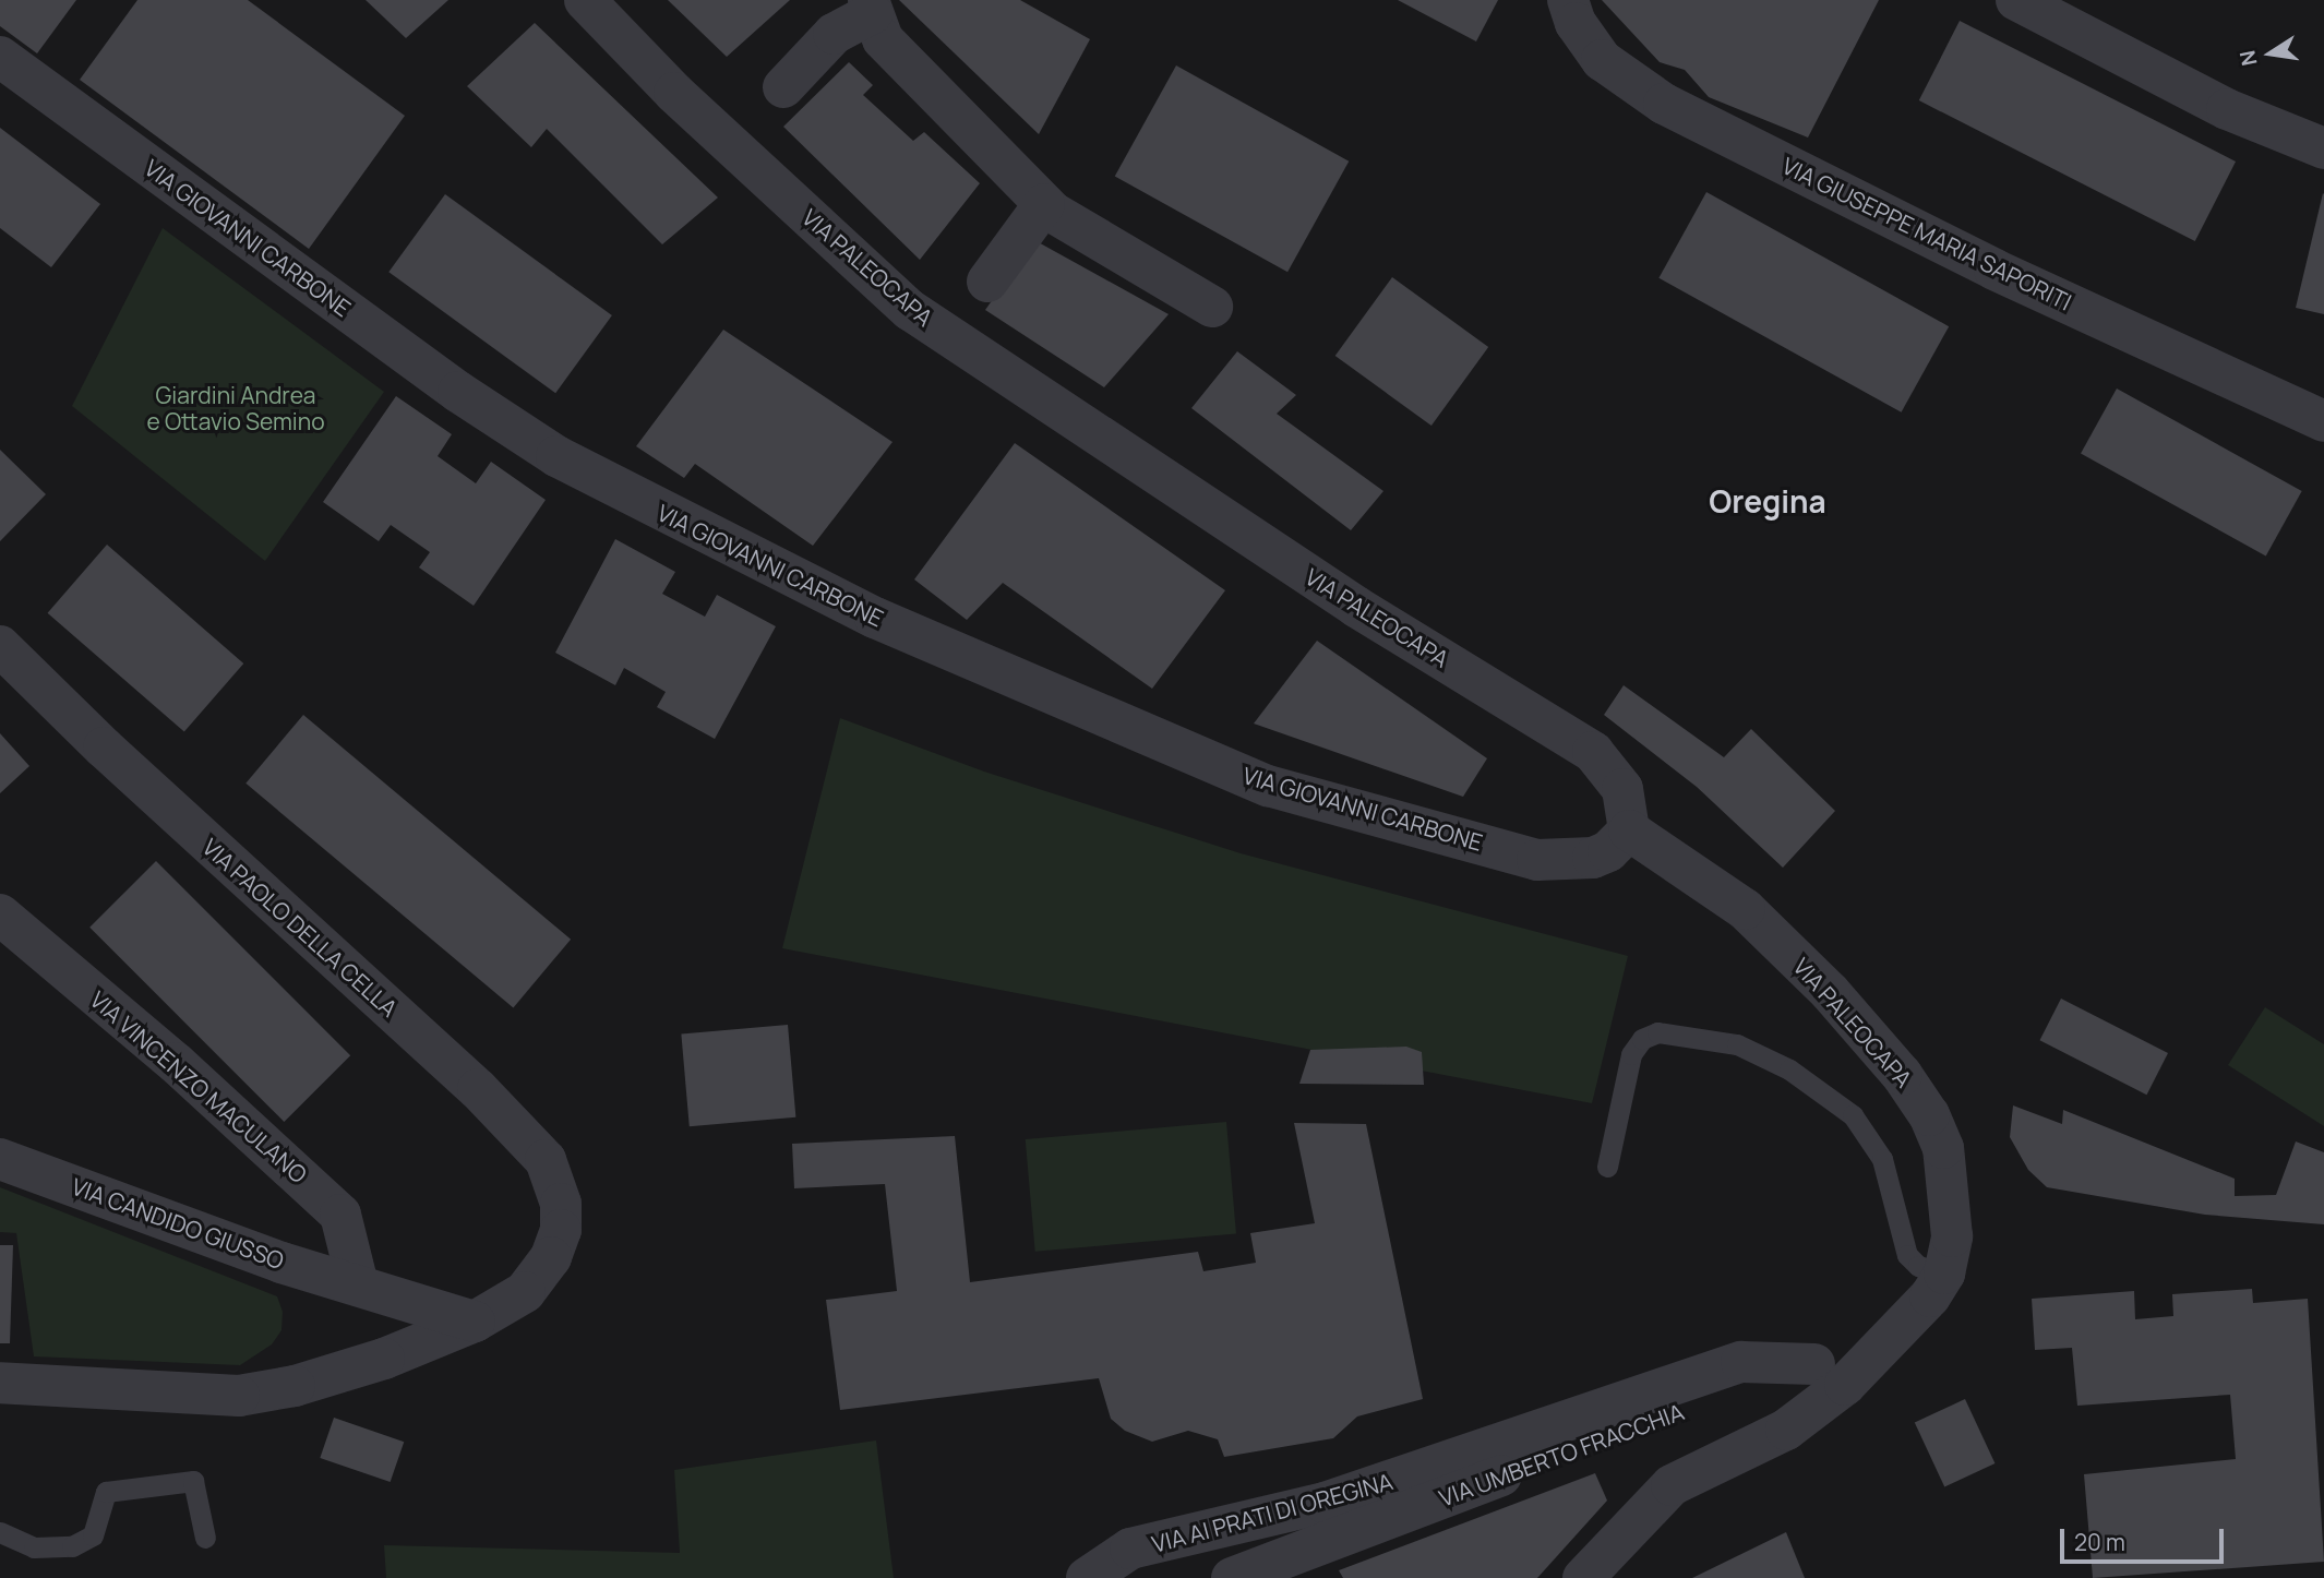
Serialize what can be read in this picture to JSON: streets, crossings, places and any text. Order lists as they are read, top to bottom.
{
  "streets": {
    "street": [
      "VIA GIUSEPPE MARIA SAPORITI",
      "VIA GIOVANNI CARBONE",
      "VIA PALEOCAPA",
      "VIA PAOLO DELLA CELLA",
      "VIA VINCENZO MACULANO",
      "VIA CANDIDO GIUSSO",
      "VIA UMBERTO FRACCHIA",
      "VIA AI PRATI DI OREGINA"
    ]
  },
  "crossings": [
    ["VIA GIOVANNI CARBONE", "VIA PALEOCAPA"],
    ["VIA PALEOCAPA", "VIA UMBERTO FRACCHIA"],
    ["VIA PAOLO DELLA CELLA", "VIA CANDIDO GIUSSO"],
    ["VIA VINCENZO MACULANO", "VIA CANDIDO GIUSSO"],
    ["VIA UMBERTO FRACCHIA", "VIA AI PRATI DI OREGINA"]
  ],
  "districts": ["Oregina"],
  "parks": ["Giardini Andrea e Ottavio Semino"],
  "scale_bar": "20 m",
  "north": "left"
}
